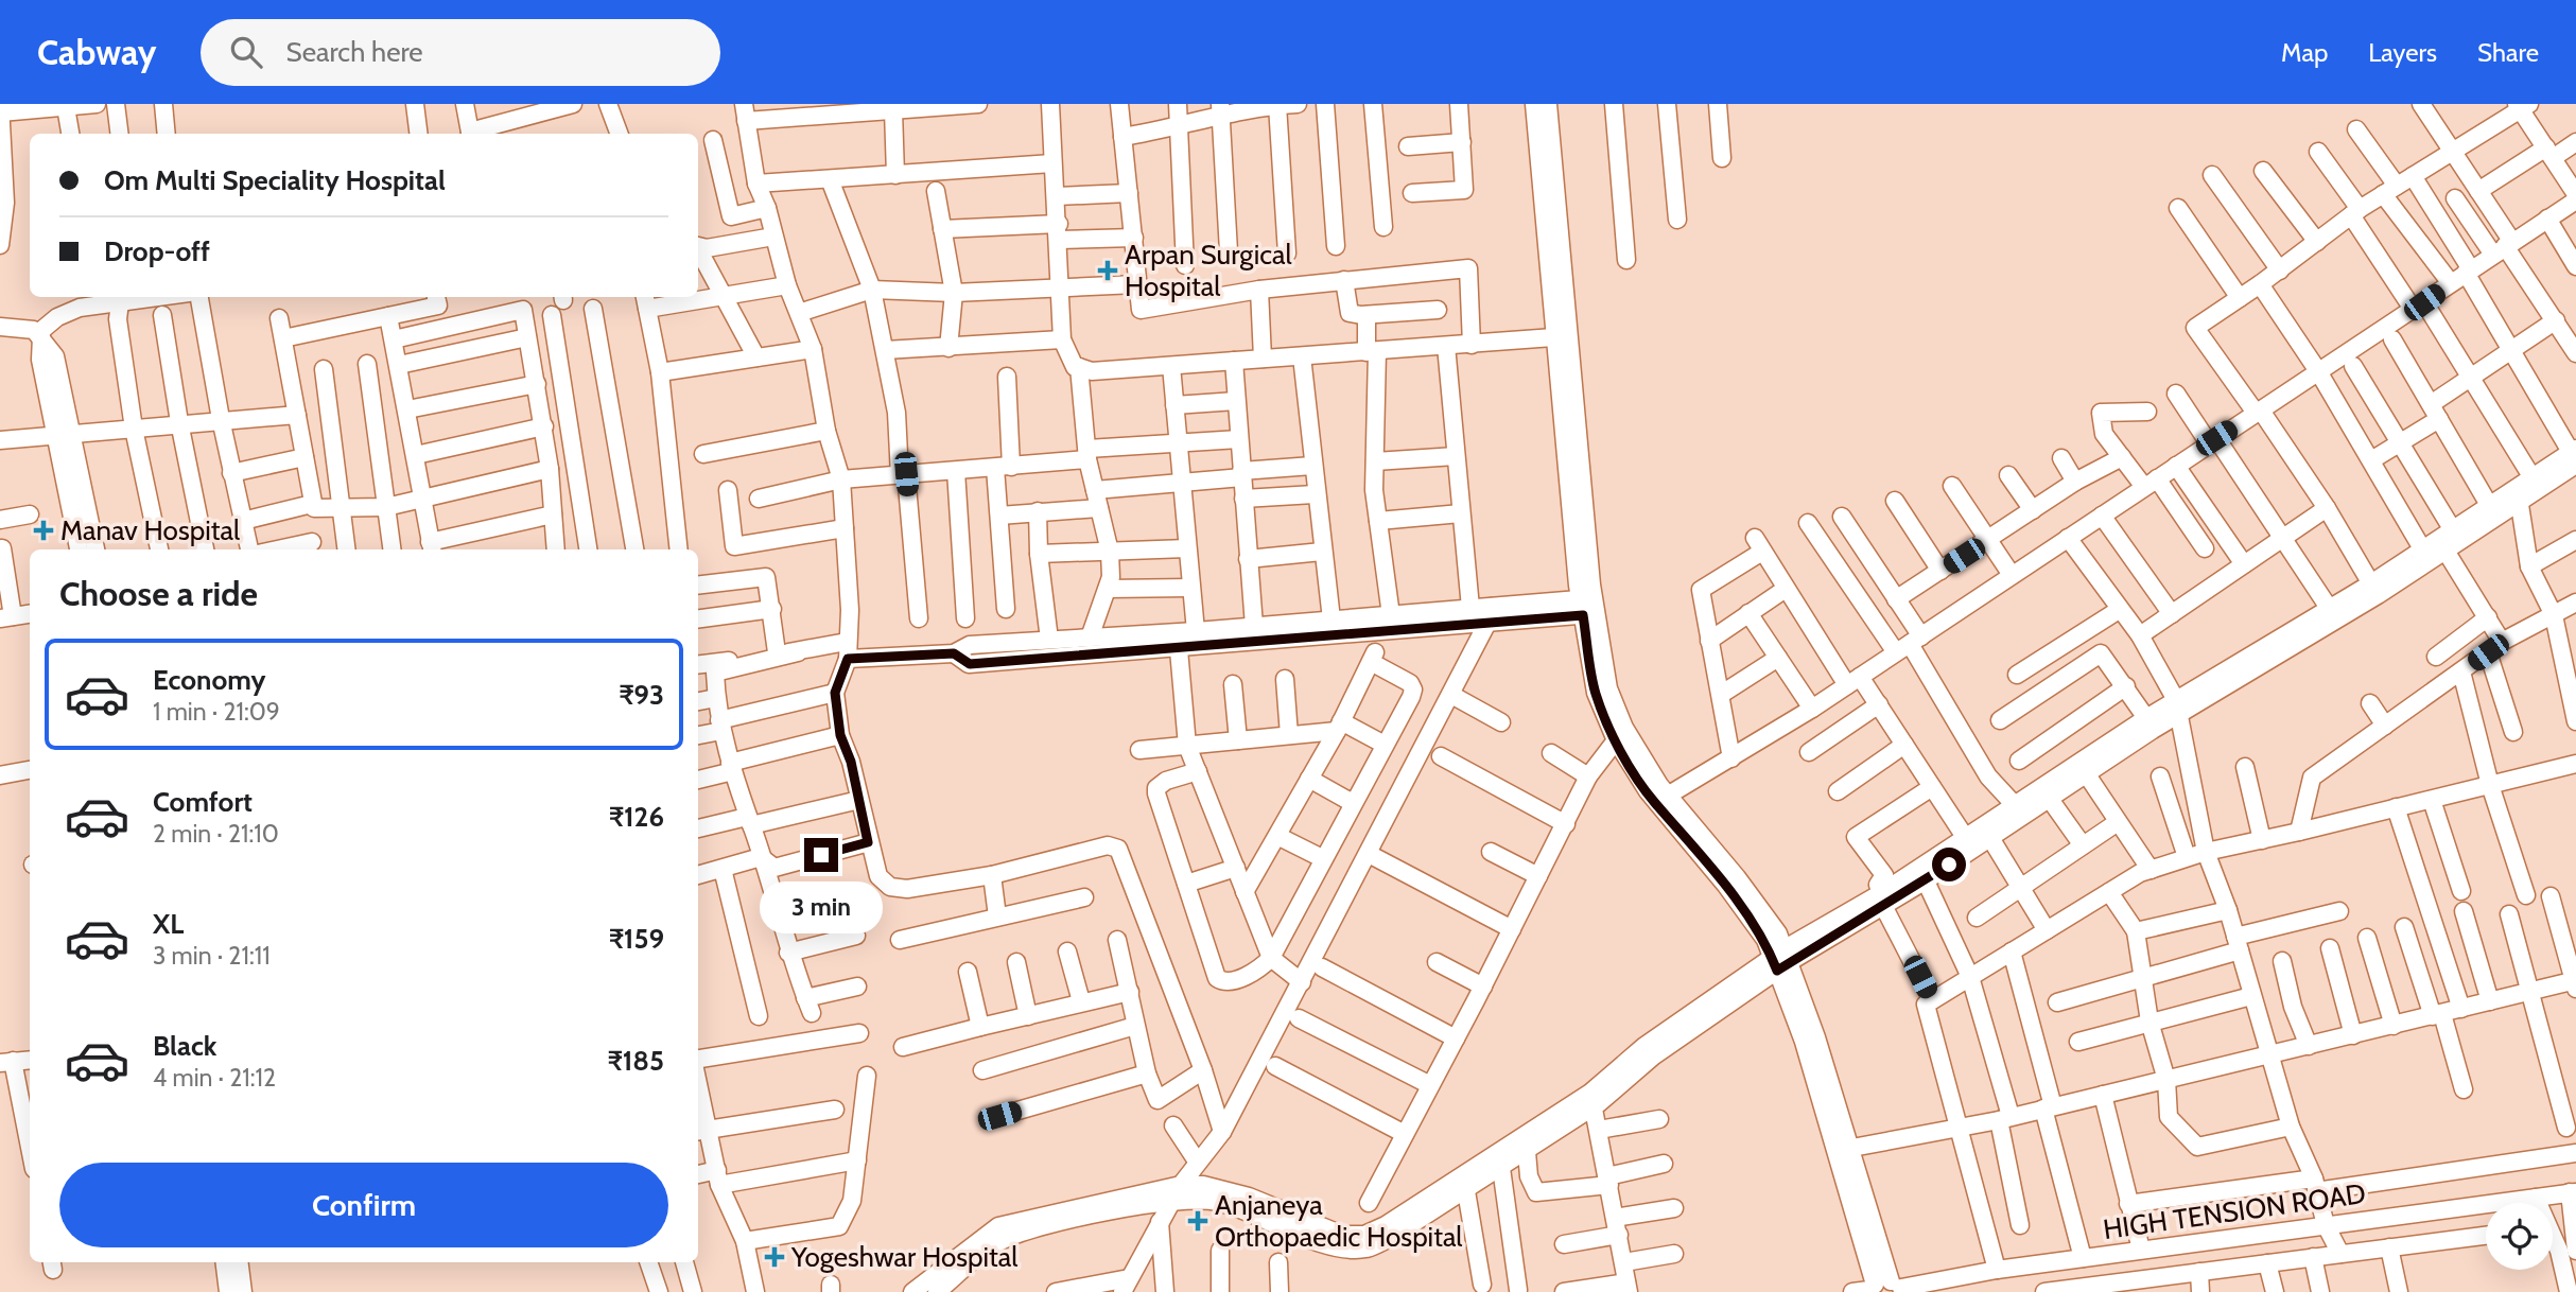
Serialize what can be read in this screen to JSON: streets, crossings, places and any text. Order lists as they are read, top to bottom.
{
  "streets": {
    "street": ["HIGH TENSION ROAD"]
  },
  "places": {
    "health": [
      "Arpan Surgical Hospital",
      "Manav Hospital",
      "Anjaneya Orthopaedic Hospital",
      "Yogeshwar Hospital"
    ]
  },
  "page": {
    "header": "Cabway",
    "search": "Search here",
    "nav": ["Map", "Layers", "Share"],
    "banner": ["Om Multi Speciality Hospital", "Drop-off"],
    "heading": "Choose a ride",
    "list": [
      {
        "name": "Economy",
        "note": "1 min · 21:09",
        "value": "₹93"
      },
      {
        "name": "Comfort",
        "note": "2 min · 21:10",
        "value": "₹126"
      },
      {
        "name": "XL",
        "note": "3 min · 21:11",
        "value": "₹159"
      },
      {
        "name": "Black",
        "note": "4 min · 21:12",
        "value": "₹185"
      }
    ],
    "bubble": "3 min",
    "buttons": "Confirm"
  }
}
